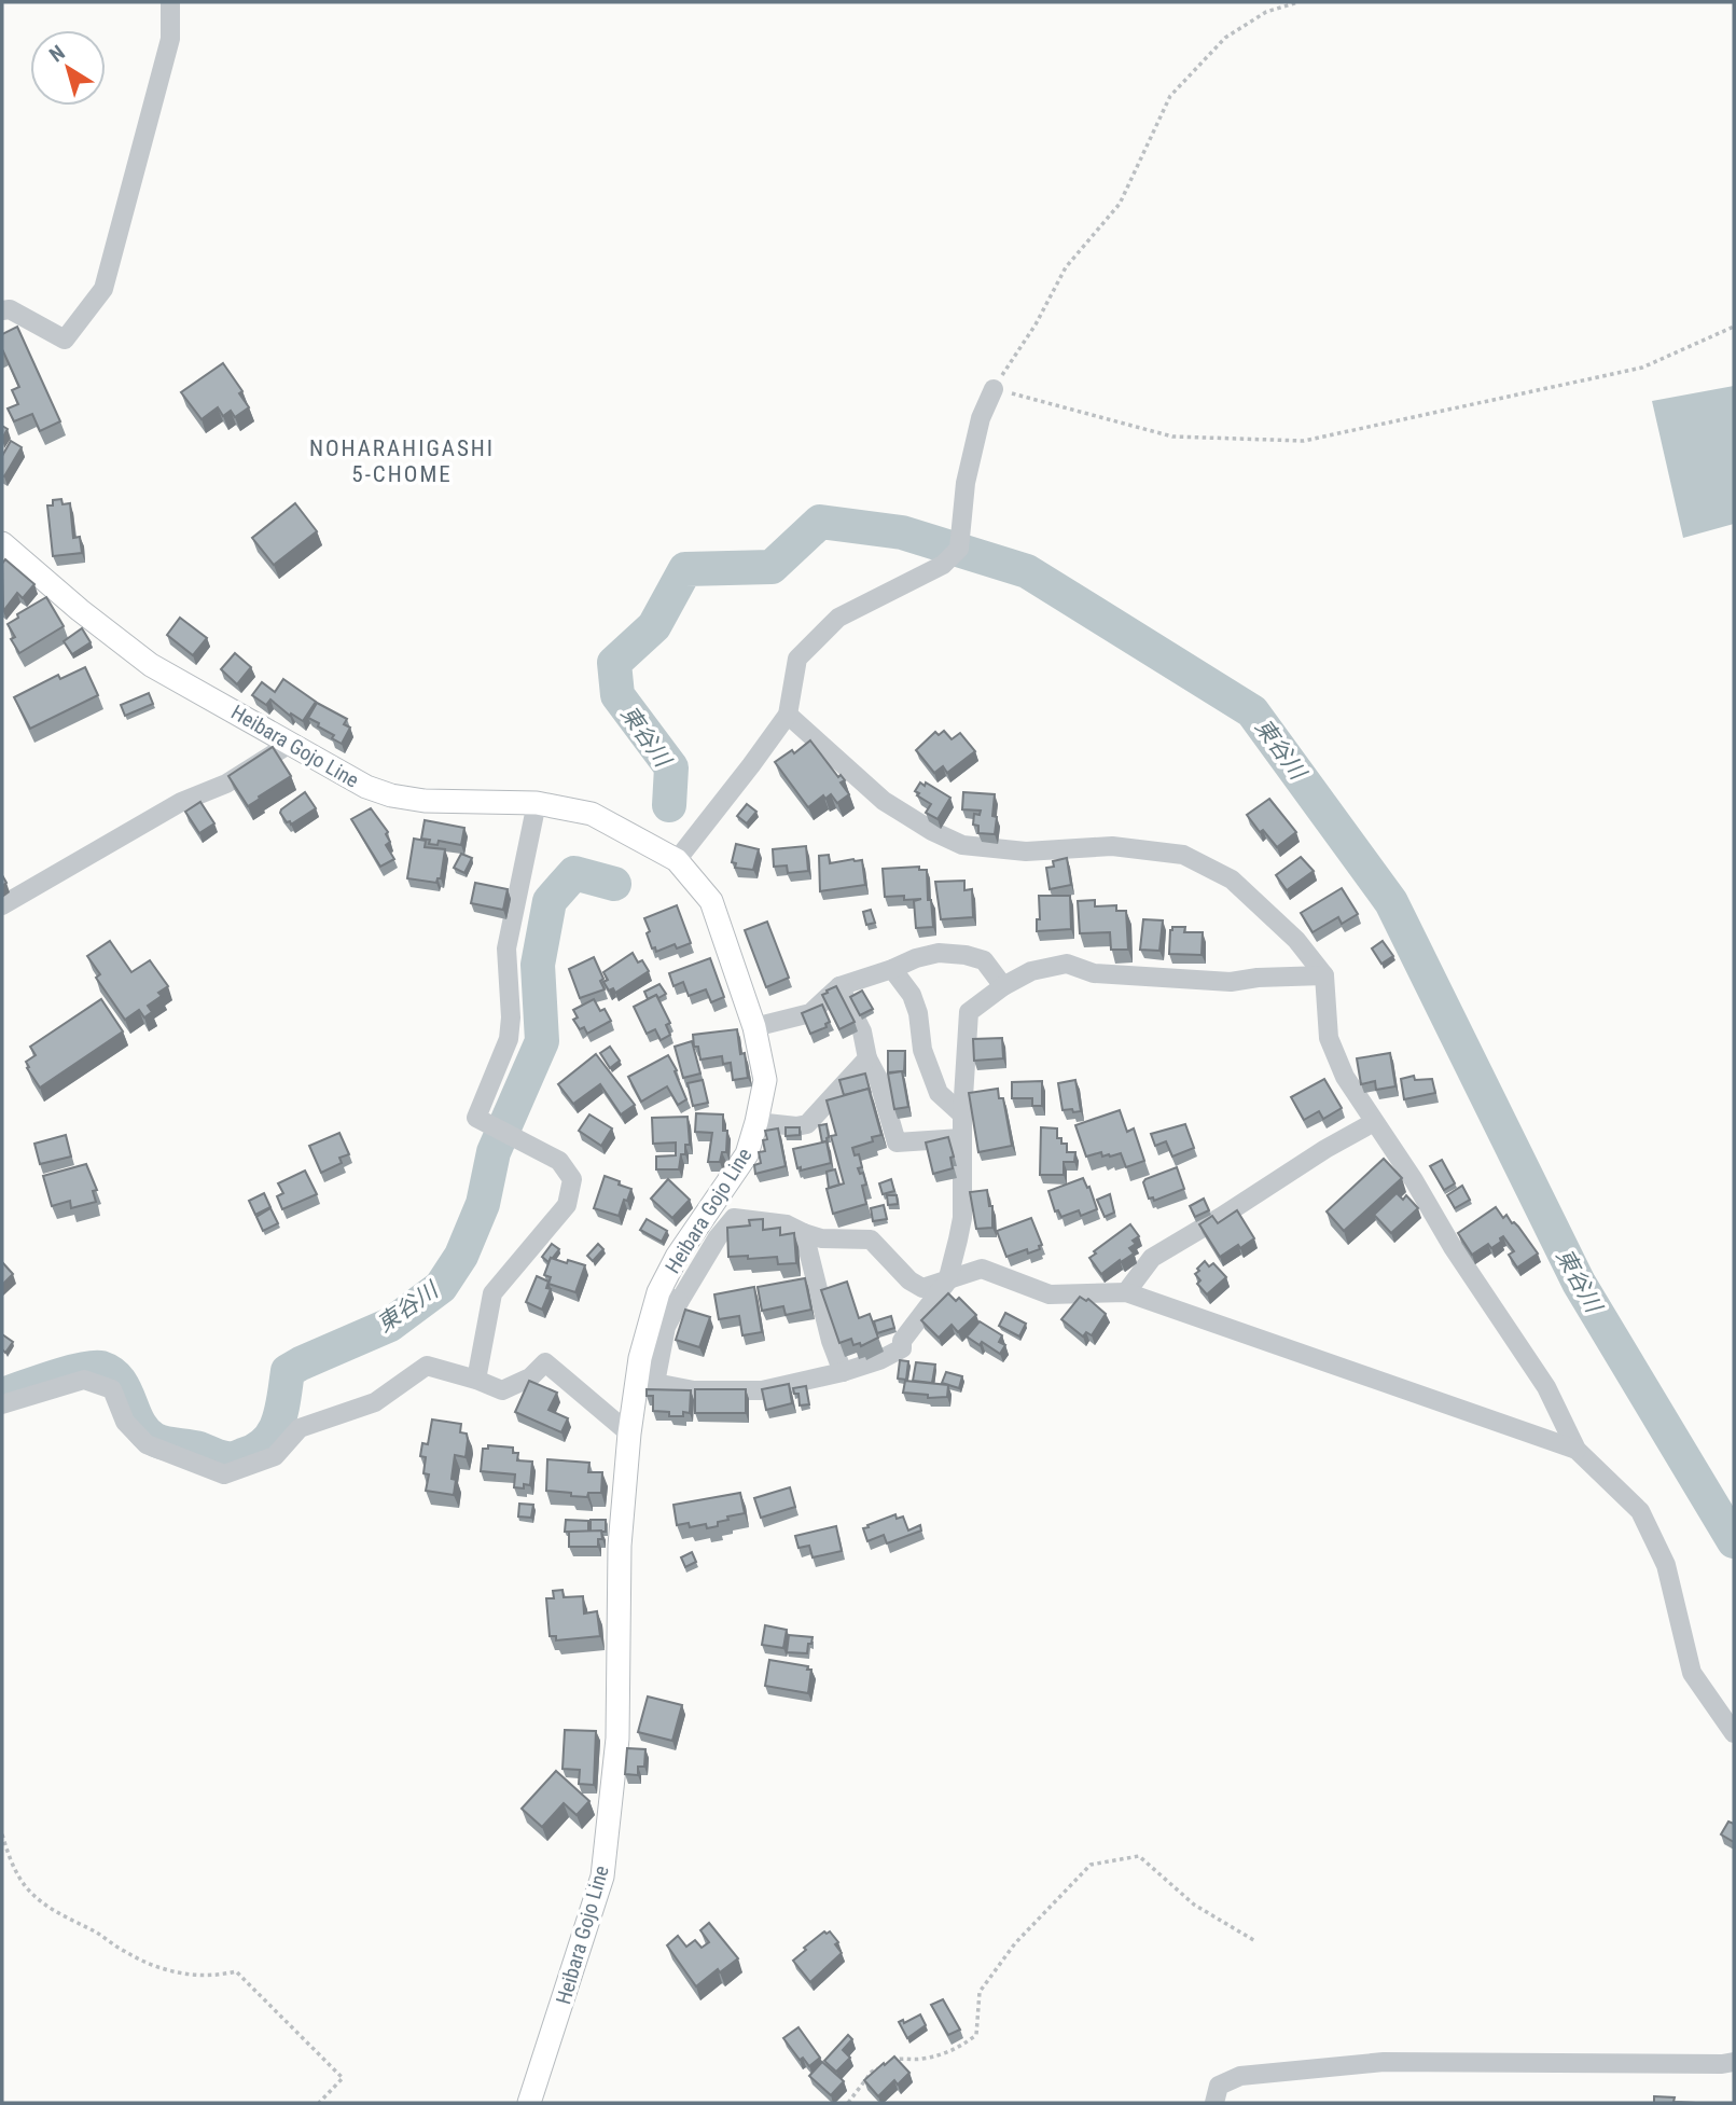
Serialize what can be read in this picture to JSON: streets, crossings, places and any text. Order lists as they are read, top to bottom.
{
  "streets": {
    "main road": ["Heibara Gojo Line"]
  },
  "districts": ["NOHARAHIGASHI 5-CHOME"],
  "water": ["東谷川"],
  "north": "top left"
}
